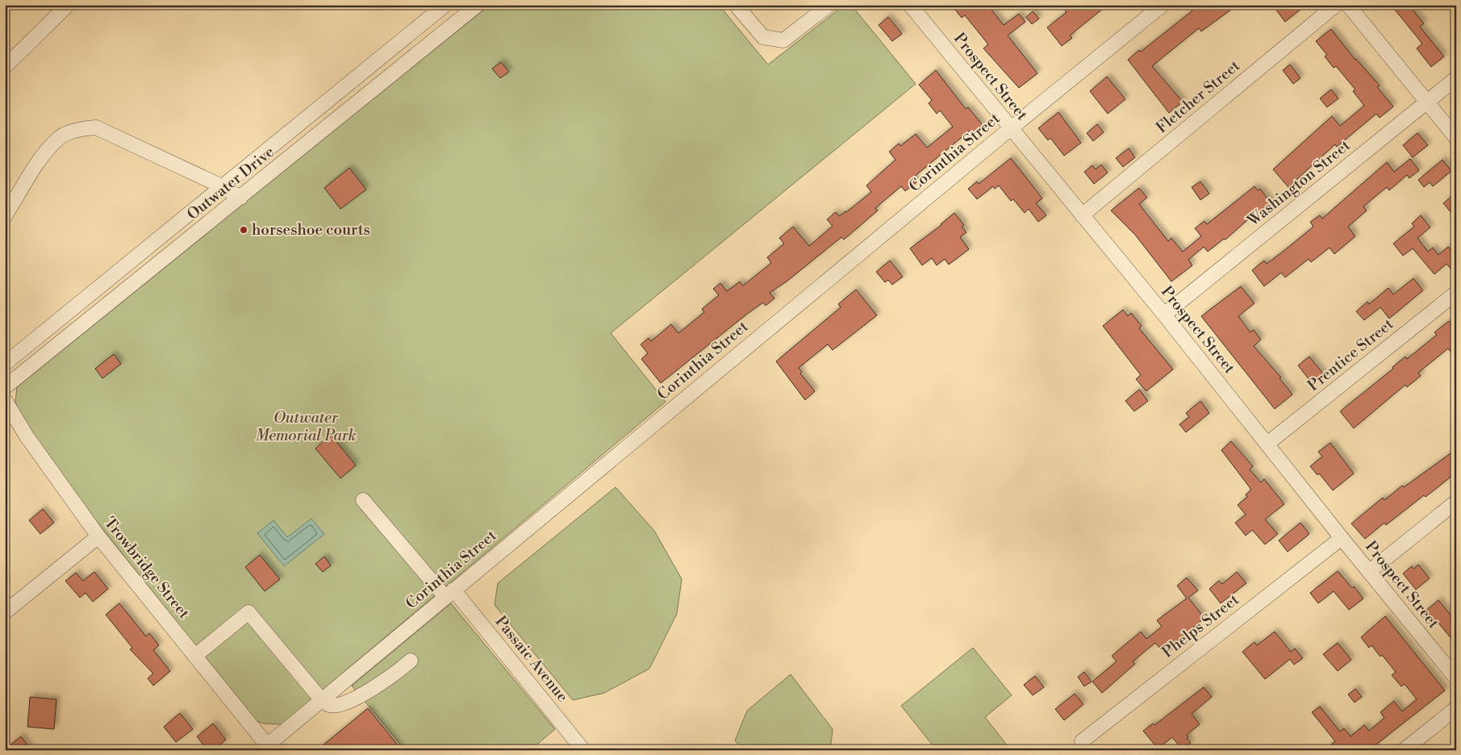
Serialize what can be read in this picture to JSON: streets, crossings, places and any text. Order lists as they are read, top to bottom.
{
  "streets": {
    "street": [
      "Prospect Street",
      "Fletcher Street",
      "Corinthia Street",
      "Outwater Drive",
      "Washington Street",
      "Prentice Street",
      "Trowbridge Street",
      "Phelps Street",
      "Passaic Avenue"
    ]
  },
  "crossings": [
    ["Prospect Street", "Fletcher Street"],
    ["Prospect Street", "Corinthia Street"],
    ["Prospect Street", "Washington Street"],
    ["Prospect Street", "Prentice Street"],
    ["Prospect Street", "Phelps Street"],
    ["Corinthia Street", "Trowbridge Street"],
    ["Corinthia Street", "Passaic Avenue"]
  ],
  "parks": ["Outwater Memorial Park"],
  "places": ["horseshoe courts"]
}
